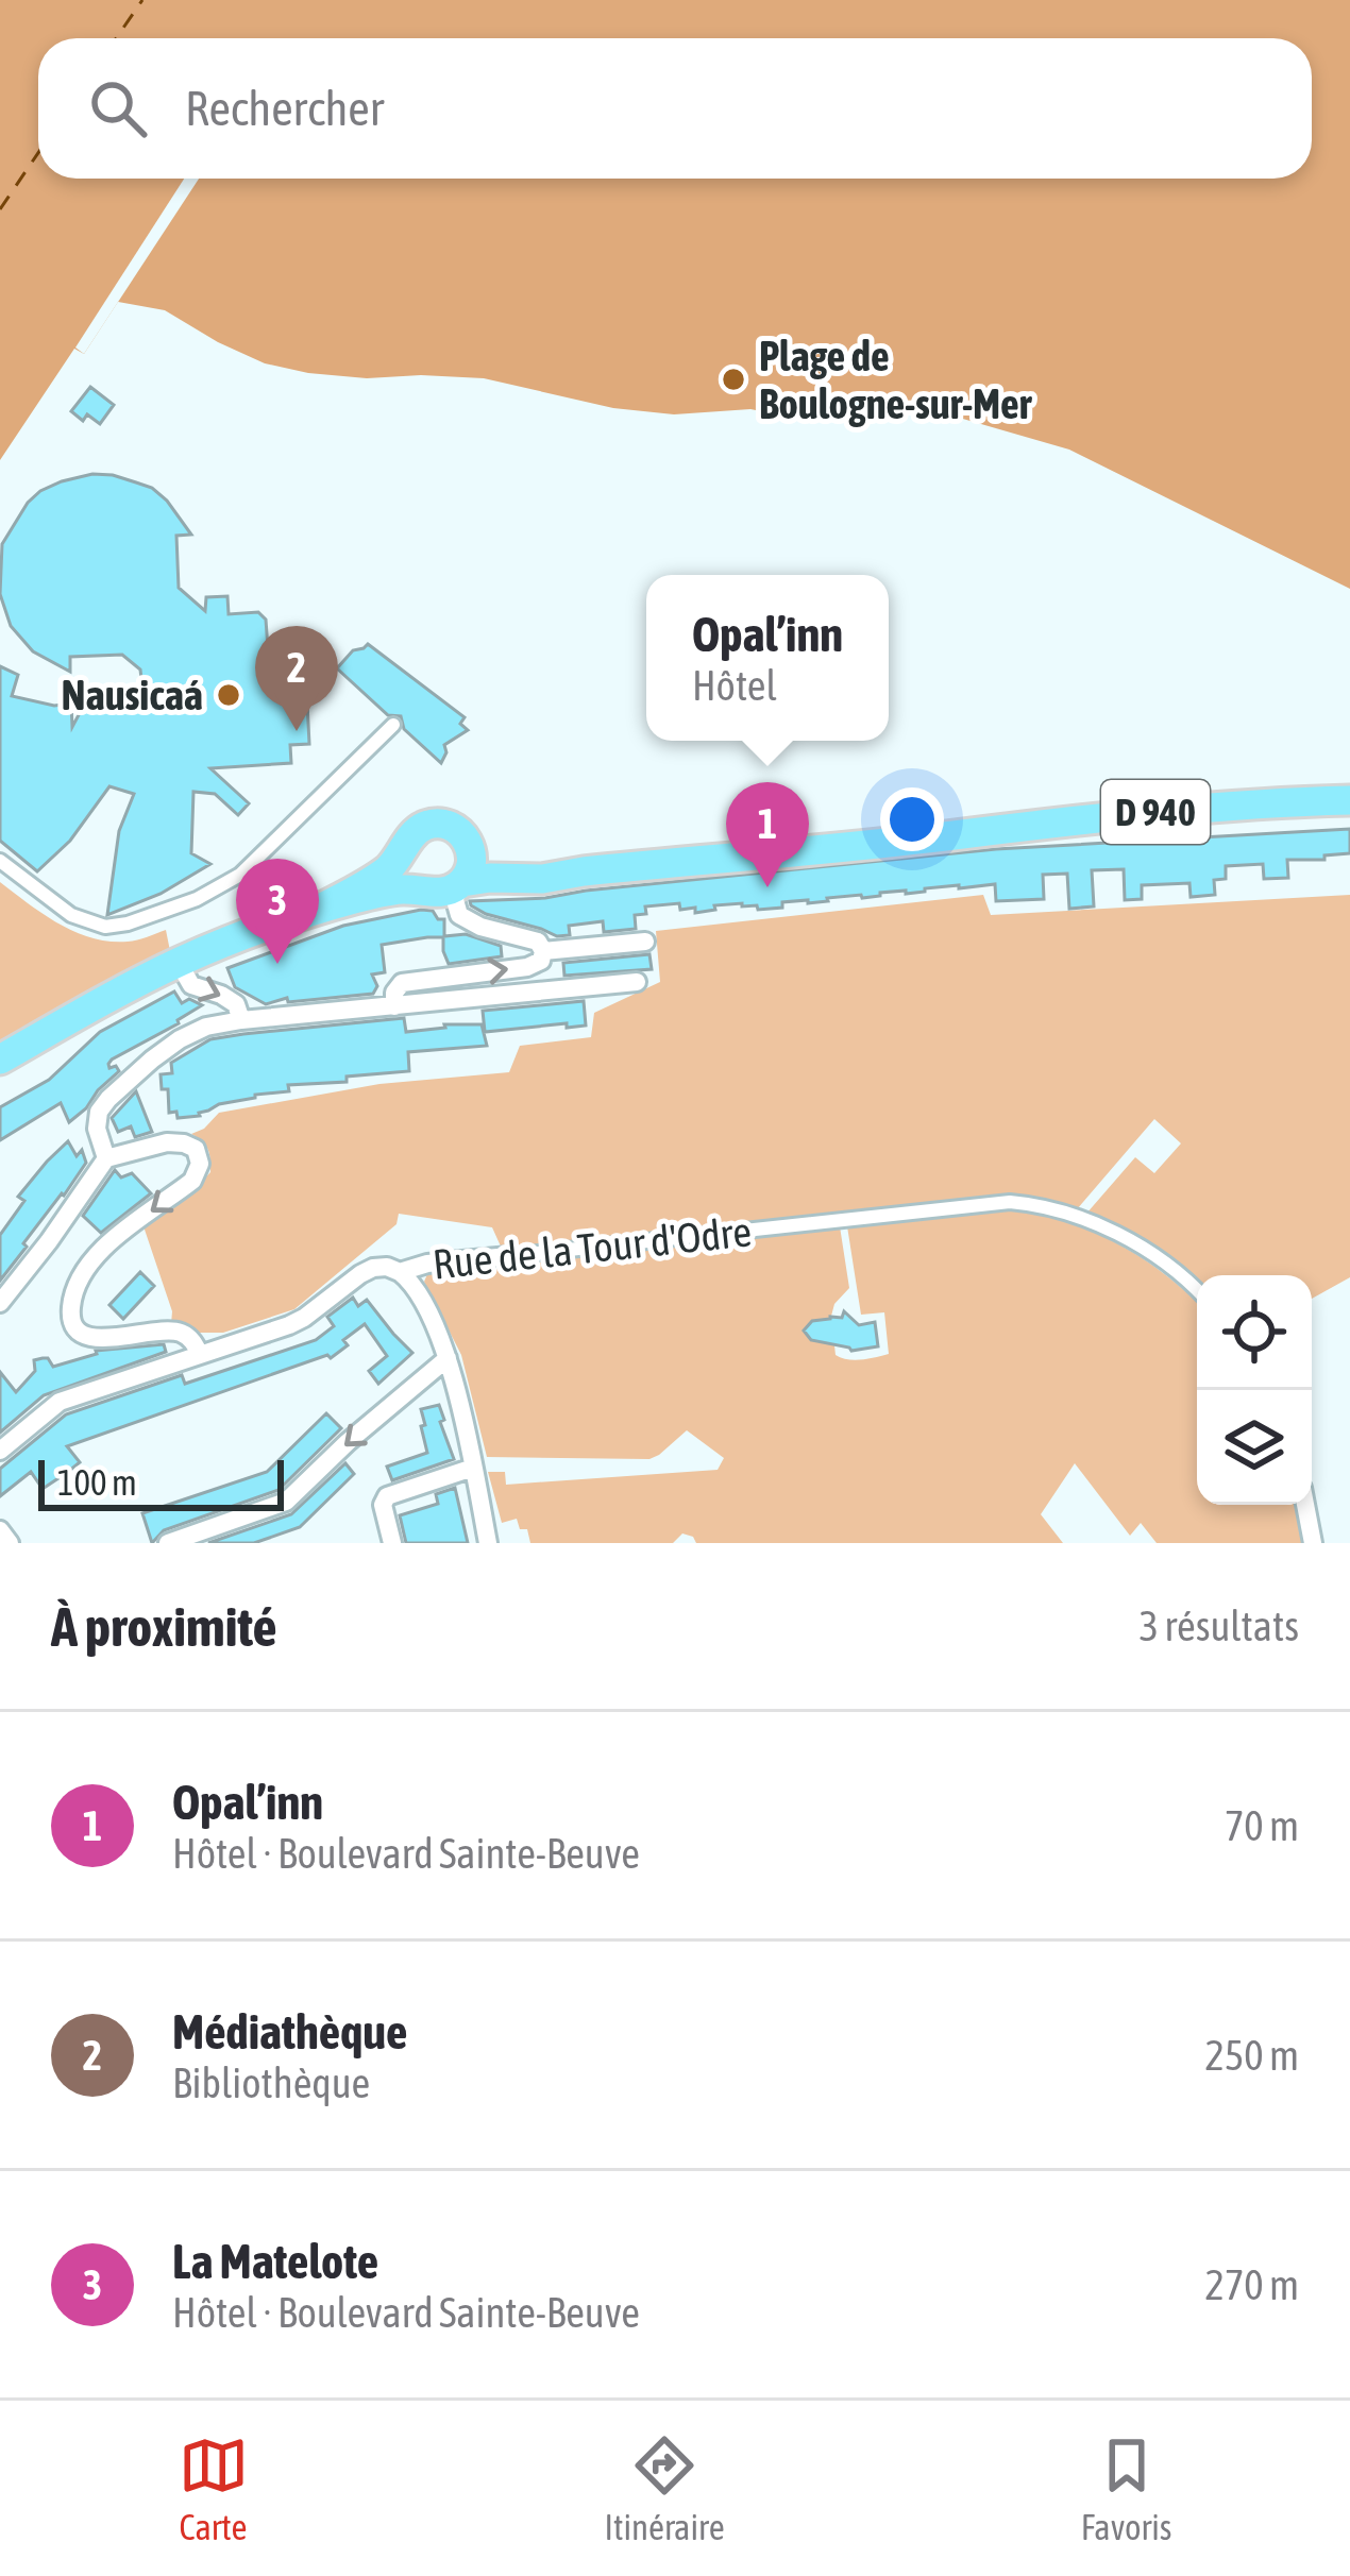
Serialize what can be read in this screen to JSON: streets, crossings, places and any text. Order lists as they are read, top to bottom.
{
  "streets": {
    "main road": ["D 940"],
    "street": ["Rue de la Tour d'Odre"]
  },
  "places": ["Plage de Boulogne-sur-Mer", "Nausicaá"],
  "scale_bar": "100 m",
  "page": {
    "search": "Rechercher",
    "popup": ["Opal’inn", "Hôtel"],
    "pins": ["2", "1", "3"],
    "scale": "100 m",
    "heading": ["À proximité", "3 résultats"],
    "list": [
      {
        "mark": "1",
        "name": "Opal’inn",
        "note": "Hôtel · Boulevard Sainte-Beuve",
        "value": "70 m"
      },
      {
        "mark": "2",
        "name": "Médiathèque",
        "note": "Bibliothèque",
        "value": "250 m"
      },
      {
        "mark": "3",
        "name": "La Matelote",
        "note": "Hôtel · Boulevard Sainte-Beuve",
        "value": "270 m"
      }
    ],
    "nav": ["Carte", "Itinéraire", "Favoris"]
  }
}
